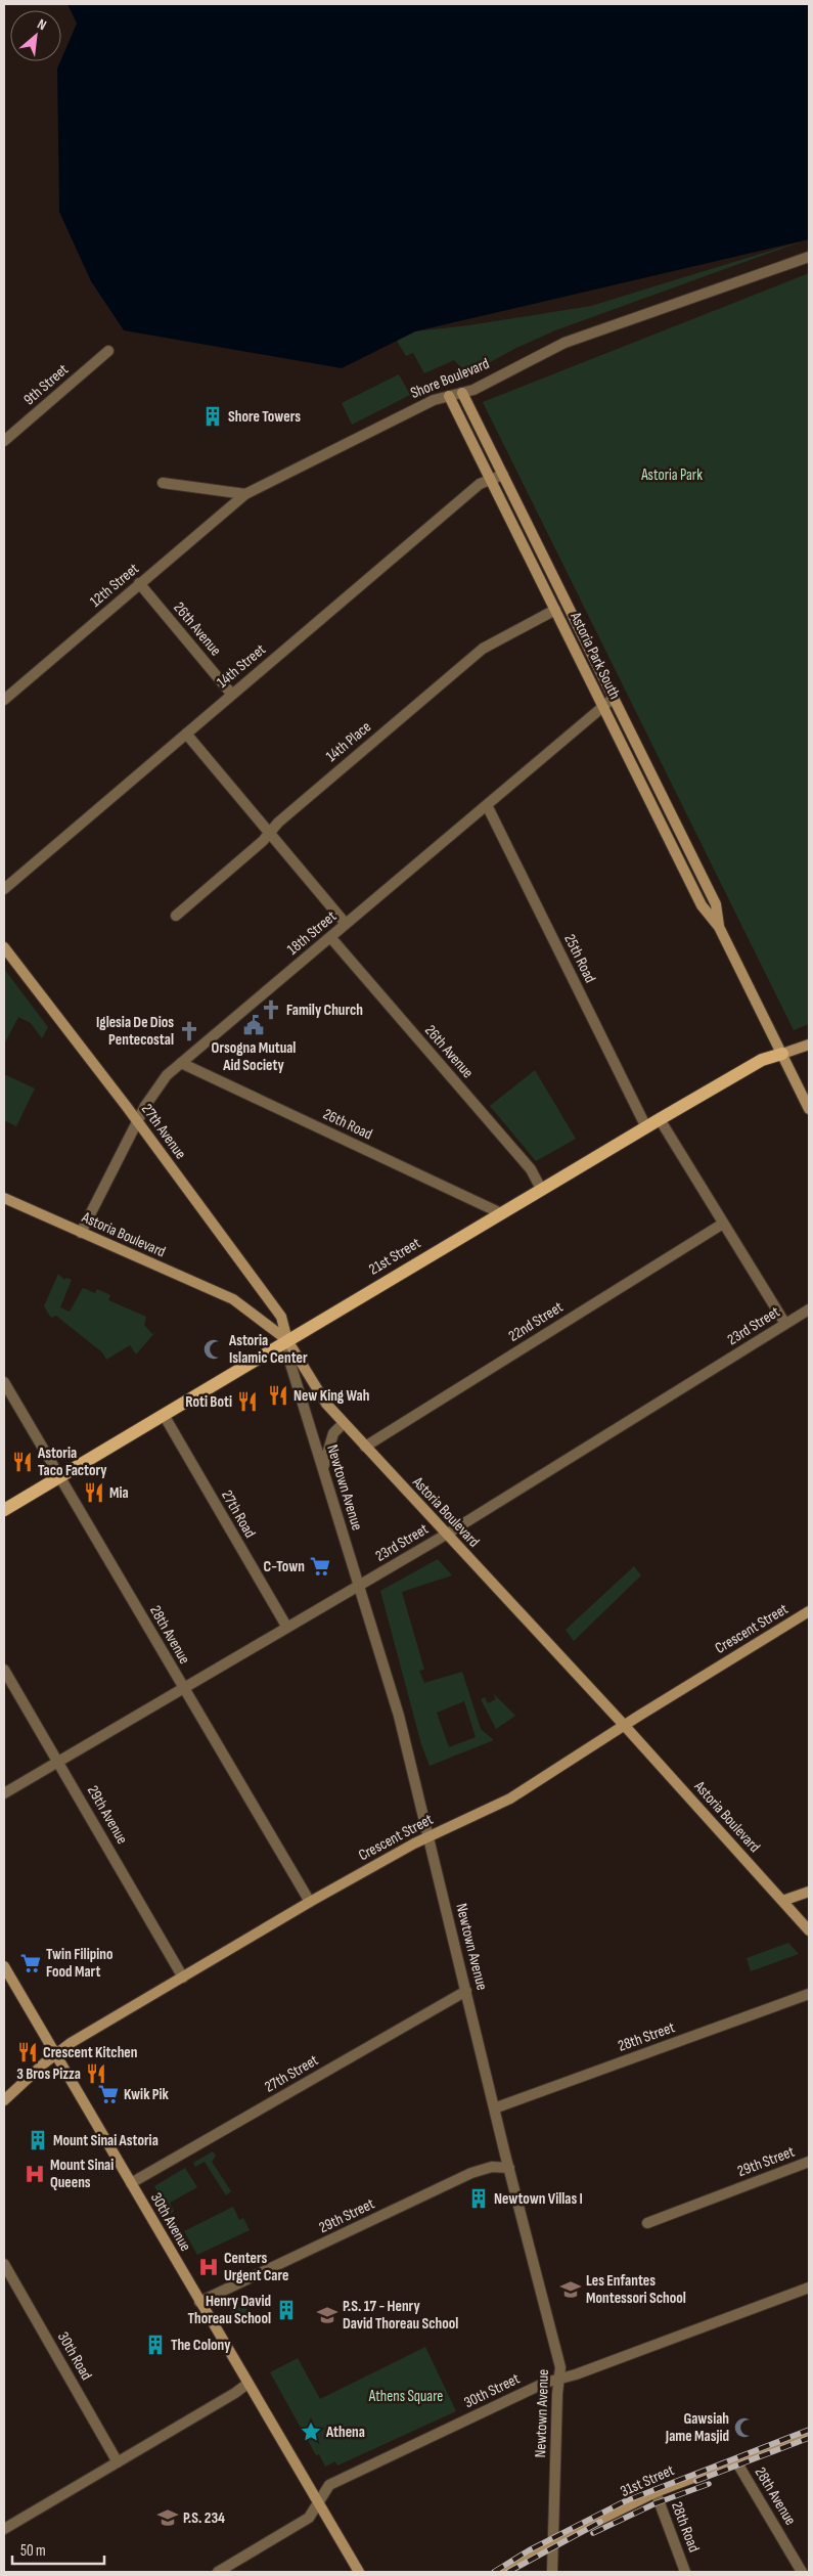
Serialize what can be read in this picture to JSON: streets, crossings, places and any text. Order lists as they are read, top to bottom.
{
  "streets": {
    "main road": ["21st Street"],
    "street": [
      "Shore Boulevard",
      "9th Street",
      "12th Street",
      "26th Avenue",
      "Astoria Park South",
      "14th Street",
      "14th Place",
      "18th Street",
      "25th Road",
      "26th Road",
      "27th Avenue",
      "Astoria Boulevard",
      "22nd Street",
      "23rd Street",
      "Newtown Avenue",
      "27th Road",
      "Crescent Street",
      "28th Avenue",
      "29th Avenue",
      "28th Street",
      "27th Street",
      "29th Street",
      "30th Avenue",
      "30th Road",
      "30th Street",
      "31st Street",
      "28th Road"
    ]
  },
  "crossings": [
    ["Shore Boulevard", "12th Street"],
    ["Shore Boulevard", "Astoria Park South"],
    ["12th Street", "26th Avenue"],
    ["26th Avenue", "14th Street"],
    ["26th Avenue", "18th Street"],
    ["26th Avenue", "21st Street"],
    ["Astoria Park South", "14th Street"],
    ["Astoria Park South", "14th Place"],
    ["Astoria Park South", "18th Street"],
    ["Astoria Park South", "21st Street"],
    ["18th Street", "25th Road"],
    ["18th Street", "26th Road"],
    ["18th Street", "27th Avenue"],
    ["18th Street", "Astoria Boulevard"],
    ["25th Road", "21st Street"],
    ["26th Road", "21st Street"],
    ["27th Avenue", "Astoria Boulevard"],
    ["27th Avenue", "21st Street"],
    ["27th Avenue", "Newtown Avenue"],
    ["Astoria Boulevard", "21st Street"],
    ["Astoria Boulevard", "22nd Street"],
    ["Astoria Boulevard", "23rd Street"],
    ["Astoria Boulevard", "Newtown Avenue"],
    ["Astoria Boulevard", "Crescent Street"],
    ["21st Street", "Newtown Avenue"],
    ["21st Street", "27th Road"],
    ["21st Street", "28th Avenue"],
    ["23rd Street", "Newtown Avenue"],
    ["23rd Street", "27th Road"],
    ["23rd Street", "28th Avenue"],
    ["23rd Street", "29th Avenue"],
    ["Newtown Avenue", "Crescent Street"],
    ["Newtown Avenue", "28th Street"],
    ["Newtown Avenue", "27th Street"],
    ["Newtown Avenue", "29th Street"],
    ["Newtown Avenue", "30th Street"],
    ["Newtown Avenue", "31st Street"],
    ["Crescent Street", "28th Avenue"],
    ["Crescent Street", "29th Avenue"],
    ["Crescent Street", "30th Avenue"],
    ["28th Avenue", "31st Street"],
    ["27th Street", "30th Avenue"],
    ["29th Street", "30th Avenue"],
    ["30th Avenue", "30th Street"],
    ["31st Street", "28th Road"]
  ],
  "parks": ["Astoria Park", "Athens Square"],
  "places": {
    "building": [
      "Shore Towers",
      "Mount Sinai Astoria",
      "Newtown Villas I",
      "Henry David Thoreau School",
      "The Colony"
    ],
    "church": ["Family Church", "Iglesia De Dios Pentecostal"],
    "public building": ["Orsogna Mutual Aid Society"],
    "mosque": ["Astoria Islamic Center", "Gawsiah Jame Masjid"],
    "restaurant": [
      "New King Wah",
      "Roti Boti",
      "Astoria Taco Factory",
      "Mia",
      "Crescent Kitchen",
      "3 Bros Pizza"
    ],
    "supermarket": ["C-Town", "Twin Filipino Food Mart", "Kwik Pik"],
    "hospital": ["Mount Sinai Queens", "Centers Urgent Care"],
    "school or university": ["Les Enfantes Montessori School", "P.S. 17 - Henry David Thoreau School", "P.S. 234"],
    "place": ["Athena"]
  },
  "scale_bar": "50 m",
  "north": "top right"
}
